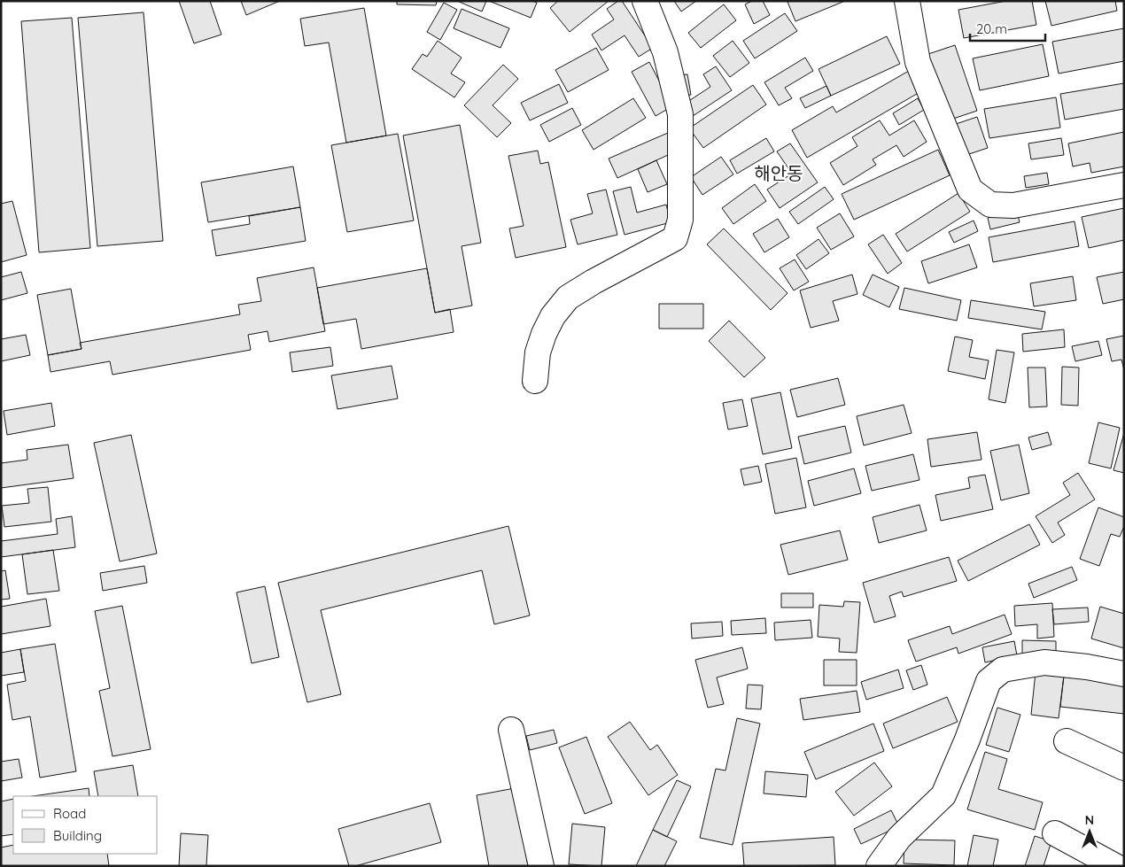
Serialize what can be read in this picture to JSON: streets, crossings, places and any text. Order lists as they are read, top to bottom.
{
  "districts": ["해안동"],
  "legend": ["Road", "Building"],
  "scale_bar": "20 m",
  "north": "top"
}
